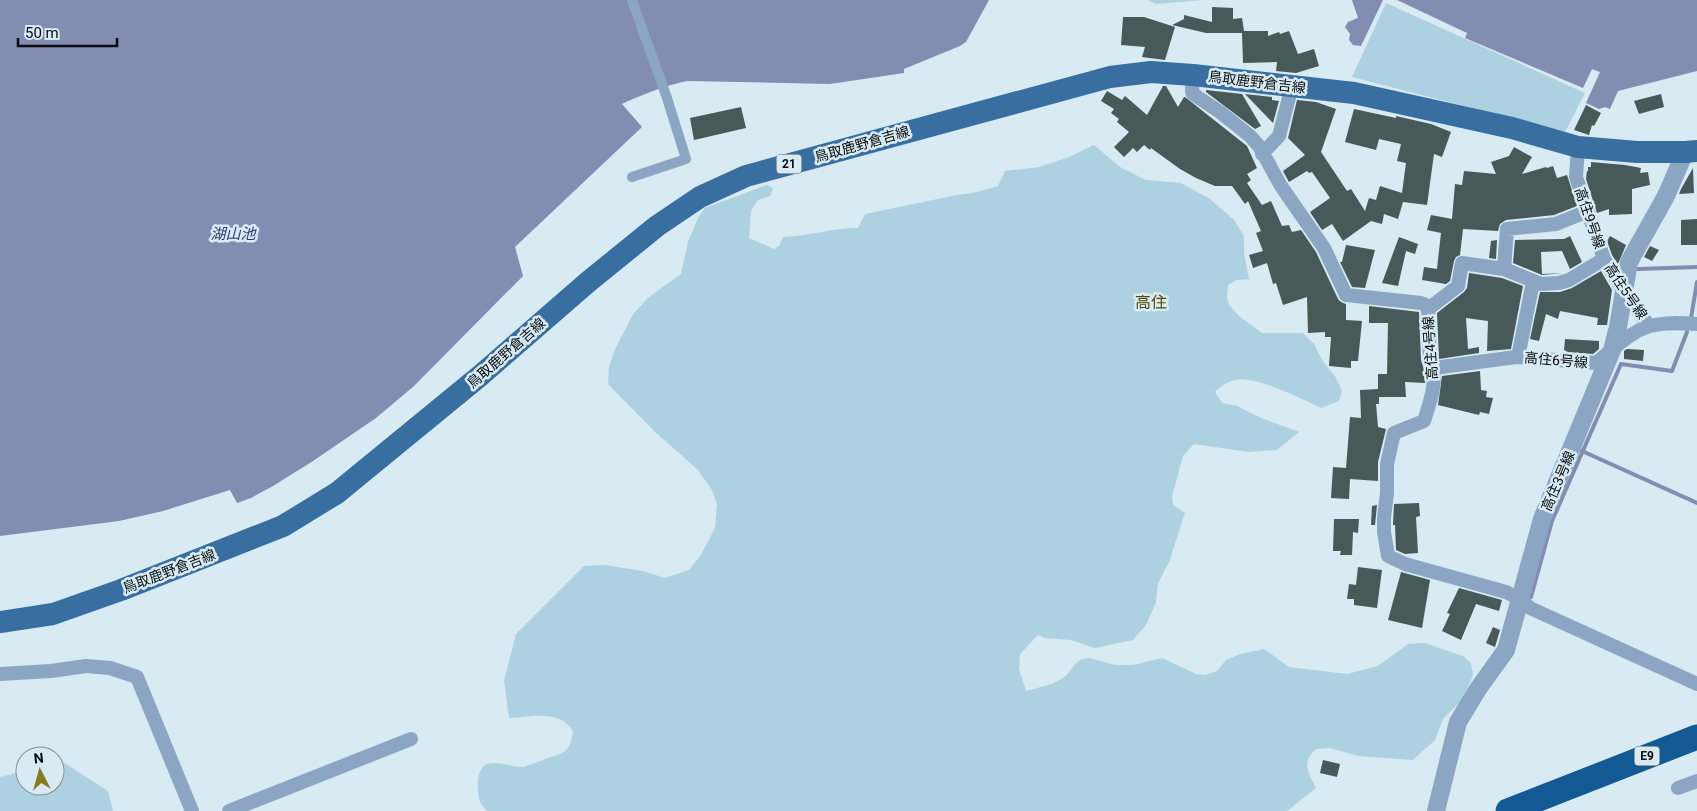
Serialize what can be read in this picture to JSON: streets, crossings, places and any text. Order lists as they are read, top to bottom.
{
  "streets": {
    "highway": ["E9"],
    "main road": ["鳥取鹿野倉吉線", "21"],
    "street": [
      "高住9号線",
      "高住5号線",
      "高住4号線",
      "高住6号線",
      "高住3号線"
    ]
  },
  "crossings": [
    ["鳥取鹿野倉吉線", "高住9号線"],
    ["鳥取鹿野倉吉線", "高住4号線"],
    ["鳥取鹿野倉吉線", "高住3号線"],
    ["高住9号線", "高住5号線"],
    ["高住5号線", "高住4号線"],
    ["高住5号線", "高住6号線"],
    ["高住5号線", "高住3号線"],
    ["高住4号線", "高住6号線"],
    ["高住4号線", "高住3号線"],
    ["高住6号線", "高住3号線"]
  ],
  "districts": ["高住"],
  "water": ["湖山池"],
  "scale_bar": "50 m",
  "north": "top"
}
